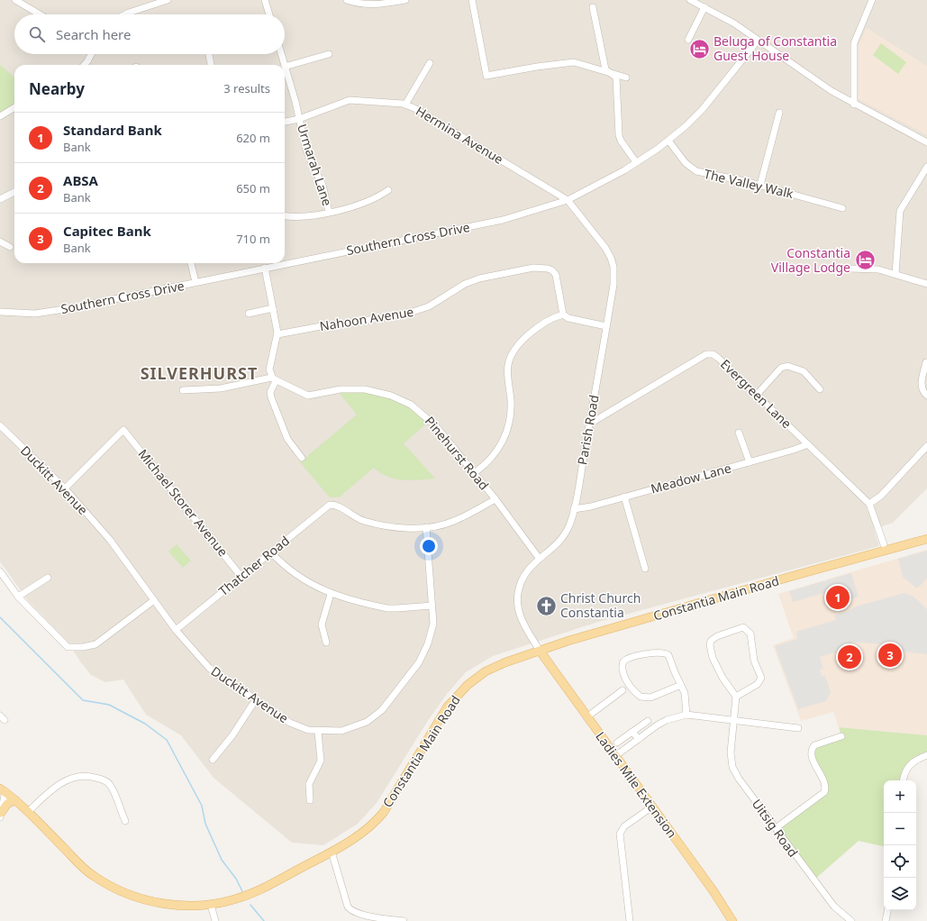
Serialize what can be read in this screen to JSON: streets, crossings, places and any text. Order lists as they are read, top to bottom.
{
  "streets": {
    "main road": ["Constantia Main Road", "Ladies Mile Extension"],
    "street": [
      "Hermina Avenue",
      "Urmarah Lane",
      "The Valley Walk",
      "Southern Cross Drive",
      "Nahoon Avenue",
      "Evergreen Lane",
      "Parish Road",
      "Pinehurst Road",
      "Meadow Lane",
      "Duckitt Avenue",
      "Michael Storer Avenue",
      "Thatcher Road",
      "Uitsig Road"
    ]
  },
  "crossings": [
    ["Hermina Avenue", "Urmarah Lane"],
    ["Hermina Avenue", "Southern Cross Drive"],
    ["Hermina Avenue", "Parish Road"],
    ["The Valley Walk", "Southern Cross Drive"],
    ["Southern Cross Drive", "Parish Road"],
    ["Evergreen Lane", "Parish Road"],
    ["Evergreen Lane", "Meadow Lane"],
    ["Parish Road", "Pinehurst Road"],
    ["Parish Road", "Meadow Lane"],
    ["Parish Road", "Constantia Main Road"],
    ["Parish Road", "Ladies Mile Extension"],
    ["Duckitt Avenue", "Michael Storer Avenue"],
    ["Duckitt Avenue", "Thatcher Road"],
    ["Michael Storer Avenue", "Thatcher Road"],
    ["Constantia Main Road", "Ladies Mile Extension"]
  ],
  "districts": ["SILVERHURST"],
  "places": {
    "hotel": ["Beluga of Constantia Guest House", "Constantia Village Lodge"],
    "church": ["Christ Church Constantia"]
  },
  "page": {
    "search": "Search here",
    "heading": ["Nearby", "3 results"],
    "list": [
      {
        "mark": "1",
        "name": "Standard Bank",
        "note": "Bank",
        "value": "620 m"
      },
      {
        "mark": "2",
        "name": "ABSA",
        "note": "Bank",
        "value": "650 m"
      },
      {
        "mark": "3",
        "name": "Capitec Bank",
        "note": "Bank",
        "value": "710 m"
      }
    ],
    "pins": ["1", "3", "2"],
    "map_buttons": ["+", "−"]
  }
}
